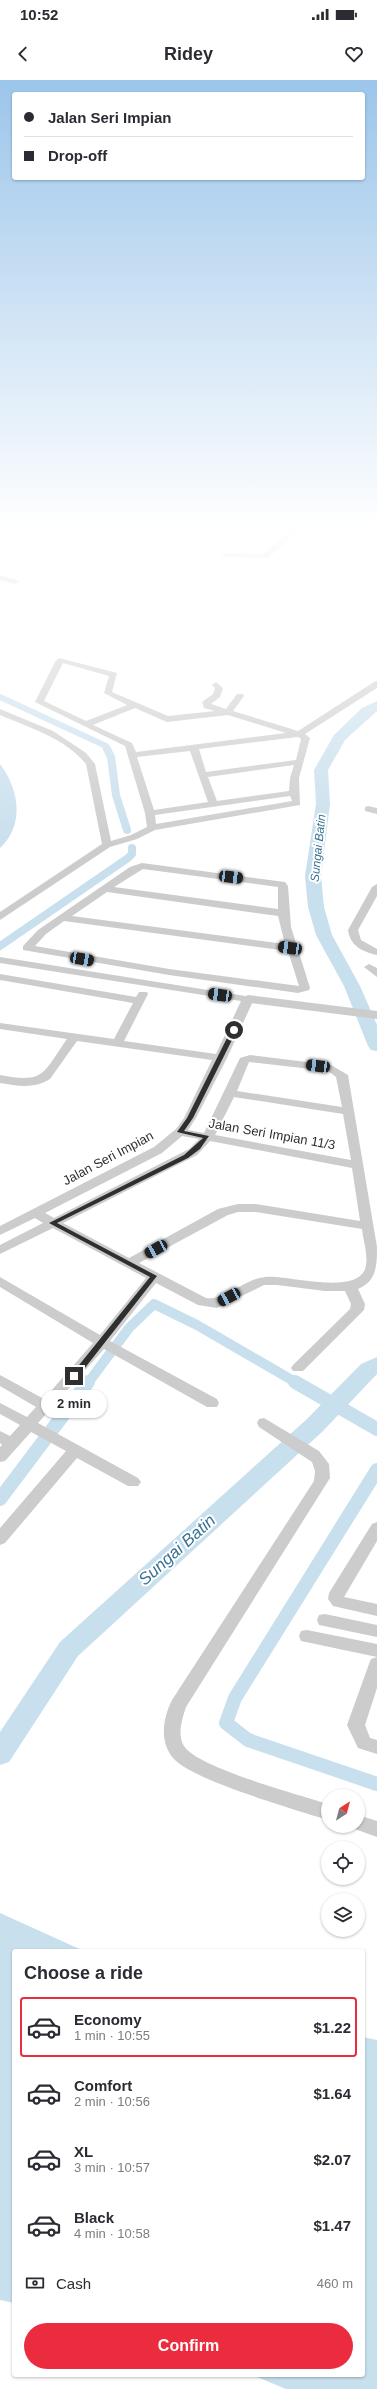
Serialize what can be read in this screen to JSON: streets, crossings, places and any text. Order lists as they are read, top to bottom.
{
  "streets": {
    "street": ["Jalan Seri Impian 11/3", "Jalan Seri Impian"]
  },
  "crossings": [
    ["Jalan Seri Impian 11/3", "Jalan Seri Impian"]
  ],
  "water": ["Sungai Batin"],
  "north": "top right",
  "page": {
    "status": "10:52",
    "header": "Ridey",
    "banner": ["Jalan Seri Impian", "Drop-off"],
    "bubble": "2 min",
    "heading": "Choose a ride",
    "list": [
      {
        "name": "Economy",
        "note": "1 min · 10:55",
        "value": "$1.22"
      },
      {
        "name": "Comfort",
        "note": "2 min · 10:56",
        "value": "$1.64"
      },
      {
        "name": "XL",
        "note": "3 min · 10:57",
        "value": "$2.07"
      },
      {
        "name": "Black",
        "note": "4 min · 10:58",
        "value": "$1.47"
      }
    ],
    "pay": ["Cash", "460 m"],
    "buttons": "Confirm"
  }
}
